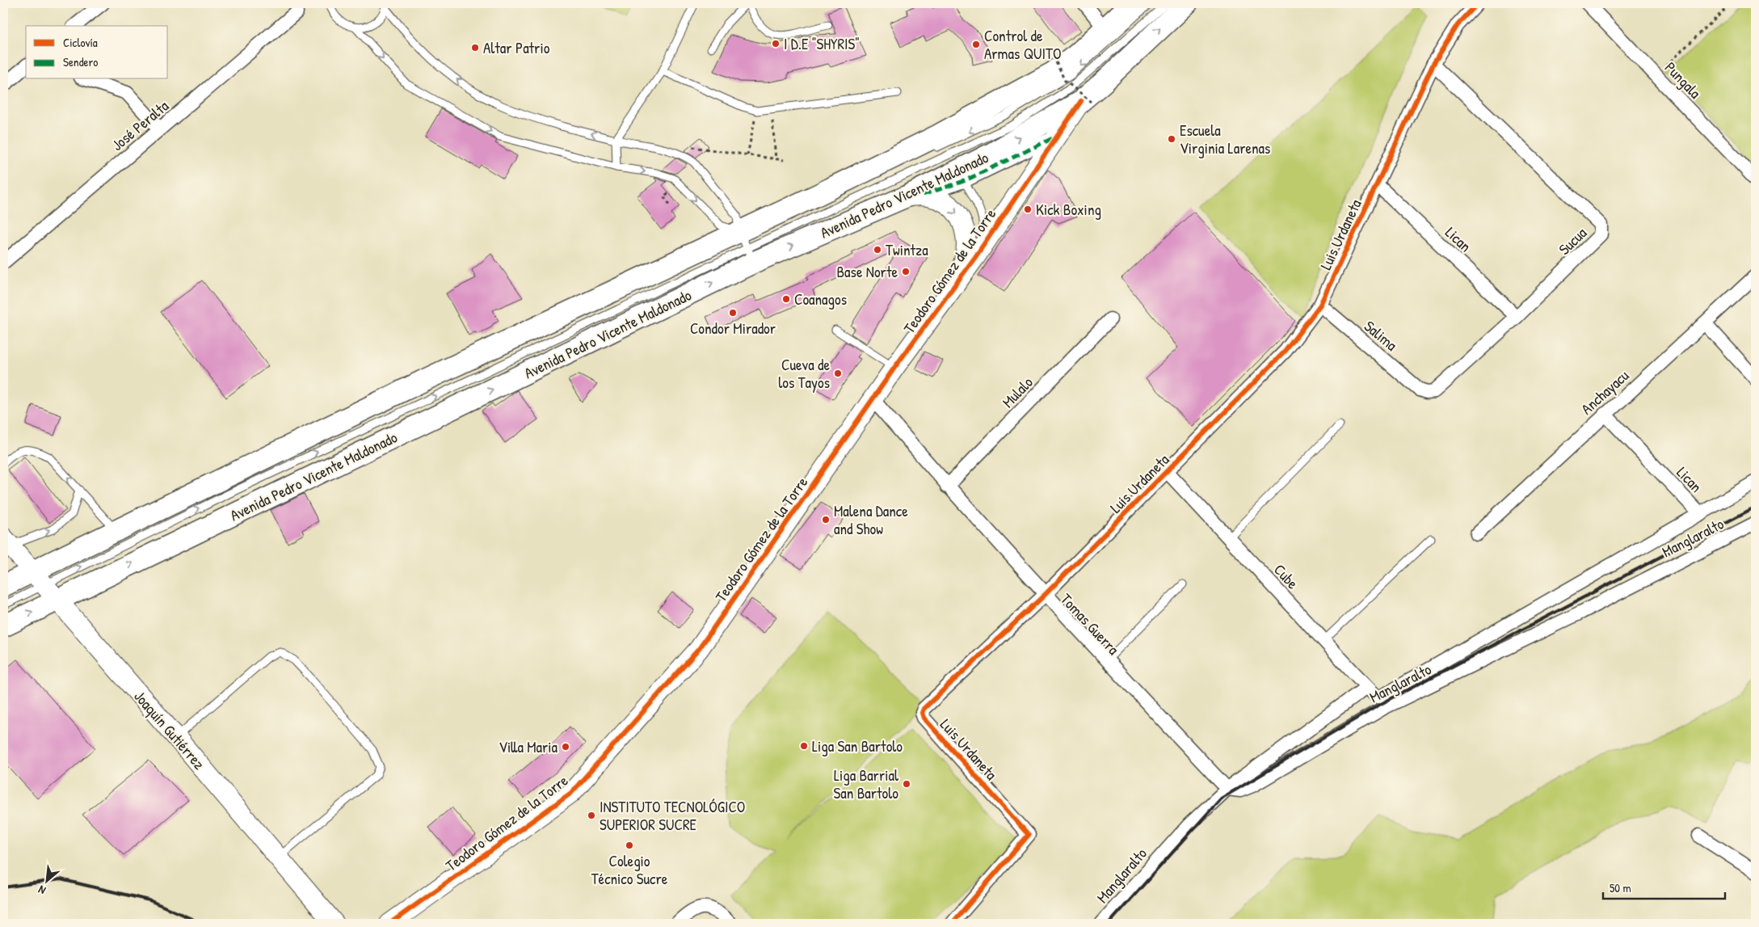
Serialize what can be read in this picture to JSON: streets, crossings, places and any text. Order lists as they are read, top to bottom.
{
  "streets": {
    "main road": ["Avenida Pedro Vicente Maldonado"],
    "street": [
      "Pungala",
      "José Peralta",
      "Luis Urdaneta",
      "Lican",
      "Sucua",
      "Teodoro Gómez de la Torre",
      "Salima",
      "Mulalo",
      "Anchayacu",
      "Manglaralto",
      "Cube",
      "Tomas Guerra",
      "Joaquín Gutiérrez"
    ]
  },
  "crossings": [
    ["Avenida Pedro Vicente Maldonado", "Teodoro Gómez de la Torre"],
    ["Avenida Pedro Vicente Maldonado", "Joaquín Gutiérrez"],
    ["Luis Urdaneta", "Lican"],
    ["Luis Urdaneta", "Sucua"],
    ["Luis Urdaneta", "Salima"],
    ["Luis Urdaneta", "Cube"],
    ["Luis Urdaneta", "Tomas Guerra"],
    ["Lican", "Sucua"],
    ["Lican", "Anchayacu"],
    ["Lican", "Manglaralto"],
    ["Sucua", "Salima"],
    ["Teodoro Gómez de la Torre", "Tomas Guerra"],
    ["Mulalo", "Tomas Guerra"],
    ["Manglaralto", "Cube"],
    ["Manglaralto", "Tomas Guerra"]
  ],
  "places": [
    "I D.E \"SHYRIS\"",
    "Control de Armas QUITO",
    "Altar Patrio",
    "Escuela Virginia Larenas",
    "Kick Boxing",
    "Twintza",
    "Base Norte",
    "Coanagos",
    "Condor Mirador",
    "Cueva de los Tayos",
    "Malena Dance and Show",
    "Liga San Bartolo",
    "Villa Maria",
    "Liga Barrial San Bartolo",
    "INSTITUTO TECNOLÓGICO SUPERIOR SUCRE",
    "Colegio Técnico Sucre"
  ],
  "legend": ["Ciclovía", "Sendero"],
  "scale_bar": "50 m",
  "north": "bottom left"
}
